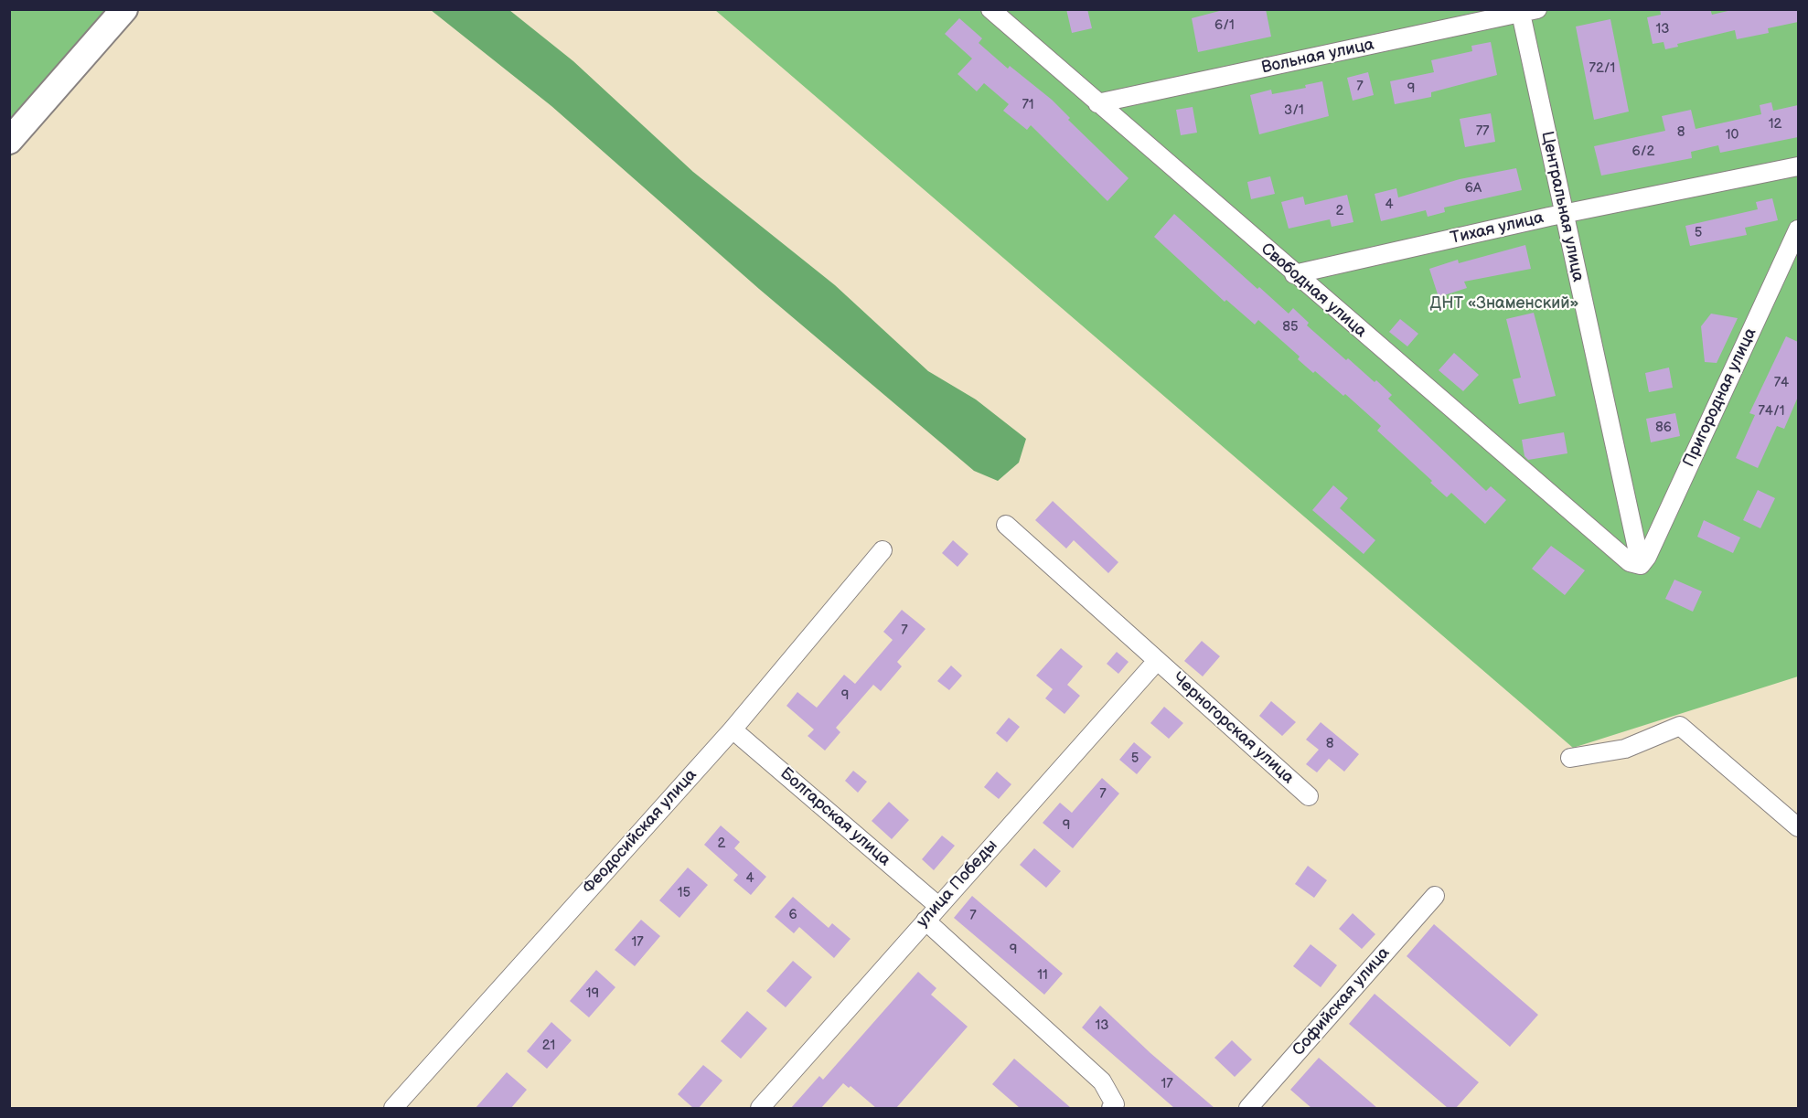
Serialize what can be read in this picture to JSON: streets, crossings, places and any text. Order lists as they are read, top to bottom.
{
  "streets": {
    "street": [
      "Вольная улица",
      "Центральная улица",
      "Тихая улица",
      "Свободная улица",
      "Пригородная улица",
      "Черногорская улица",
      "Болгарская улица",
      "Феодосийская улица",
      "улица Победы",
      "Софийская улица"
    ]
  },
  "crossings": [
    ["Вольная улица", "Центральная улица"],
    ["Вольная улица", "Свободная улица"],
    ["Центральная улица", "Тихая улица"],
    ["Центральная улица", "Свободная улица"],
    ["Центральная улица", "Пригородная улица"],
    ["Тихая улица", "Свободная улица"],
    ["Свободная улица", "Пригородная улица"],
    ["Черногорская улица", "улица Победы"],
    ["Болгарская улица", "Феодосийская улица"],
    ["Болгарская улица", "улица Победы"]
  ],
  "parks": ["ДНТ «Знаменский»"],
  "house_numbers": [
    "6/1",
    "13",
    "72/1",
    "7",
    "9",
    "71",
    "3/1",
    "12",
    "77",
    "8",
    "10",
    "6/2",
    "6А",
    "4",
    "2",
    "5",
    "85",
    "74",
    "74/1",
    "86",
    "7",
    "9",
    "8",
    "5",
    "7",
    "9",
    "2",
    "4",
    "15",
    "6",
    "7",
    "17",
    "9",
    "11",
    "19",
    "13",
    "21",
    "17"
  ]
}
